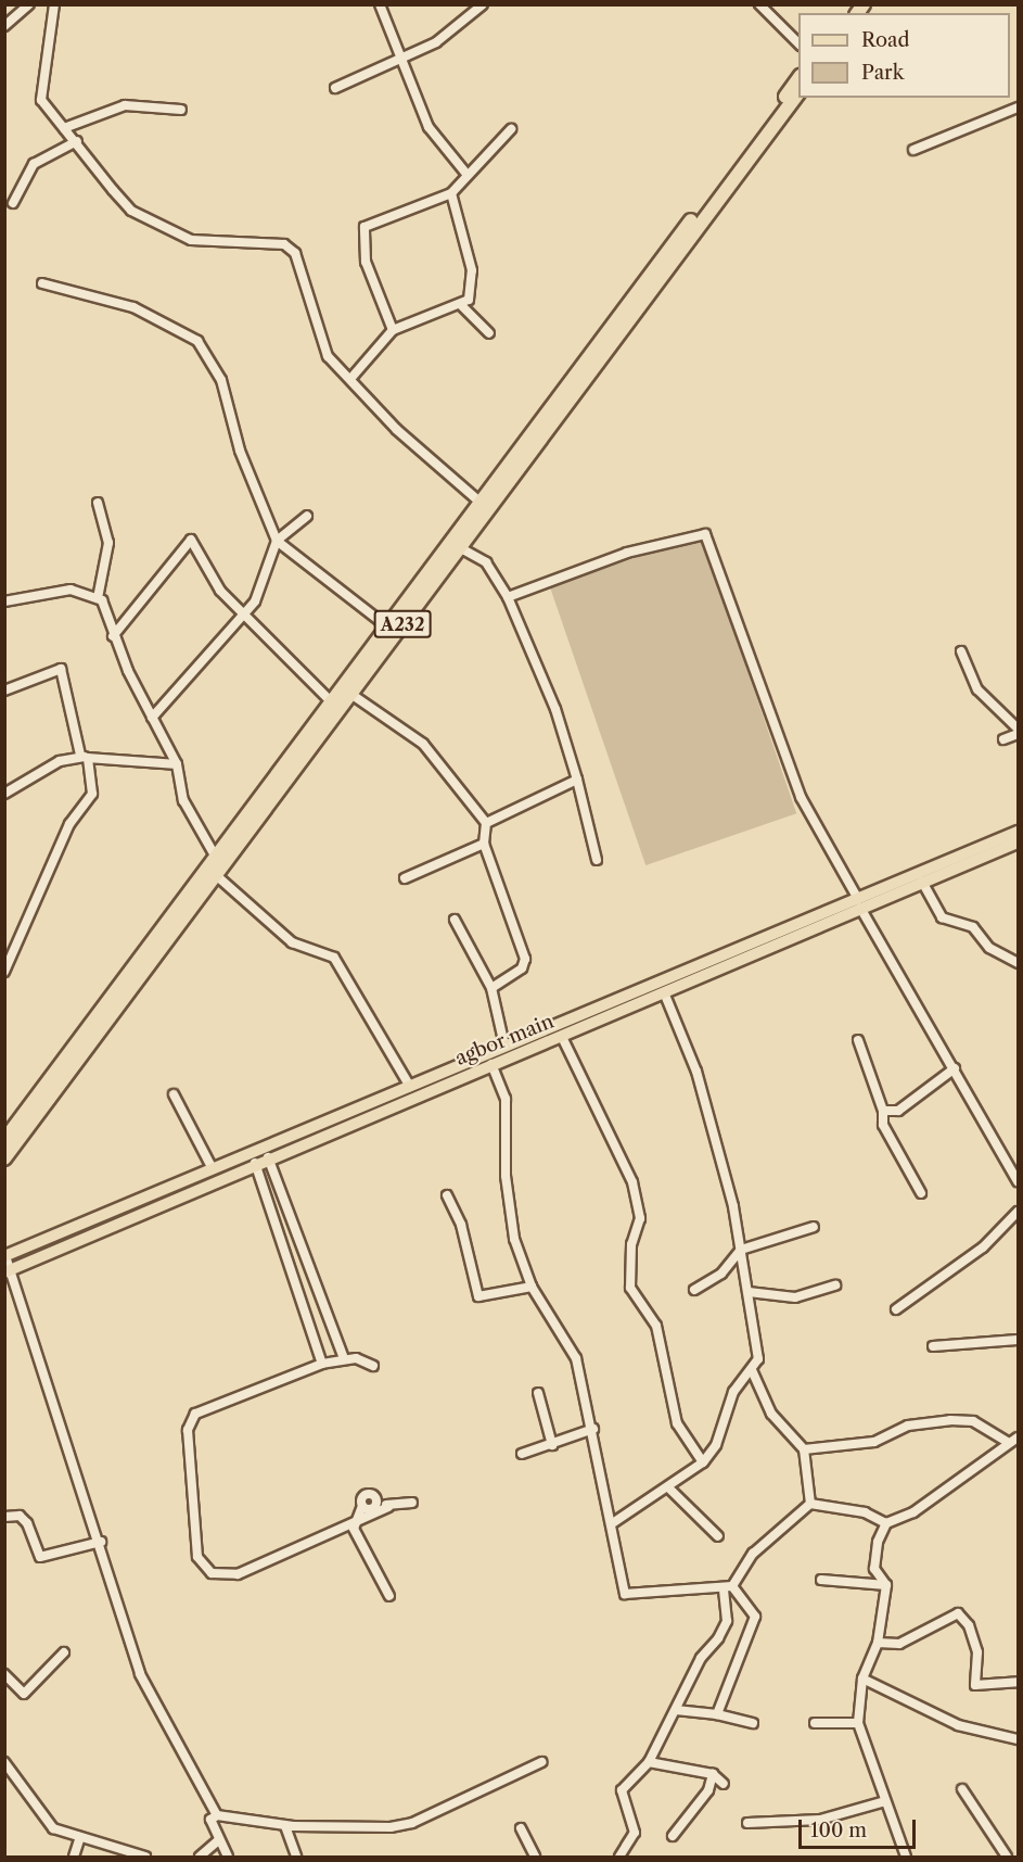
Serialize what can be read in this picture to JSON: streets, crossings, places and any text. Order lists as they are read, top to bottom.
{
  "streets": {
    "highway": ["A232"],
    "main road": ["agbor main"]
  },
  "legend": ["Road", "Park"],
  "scale_bar": "100 m"
}
